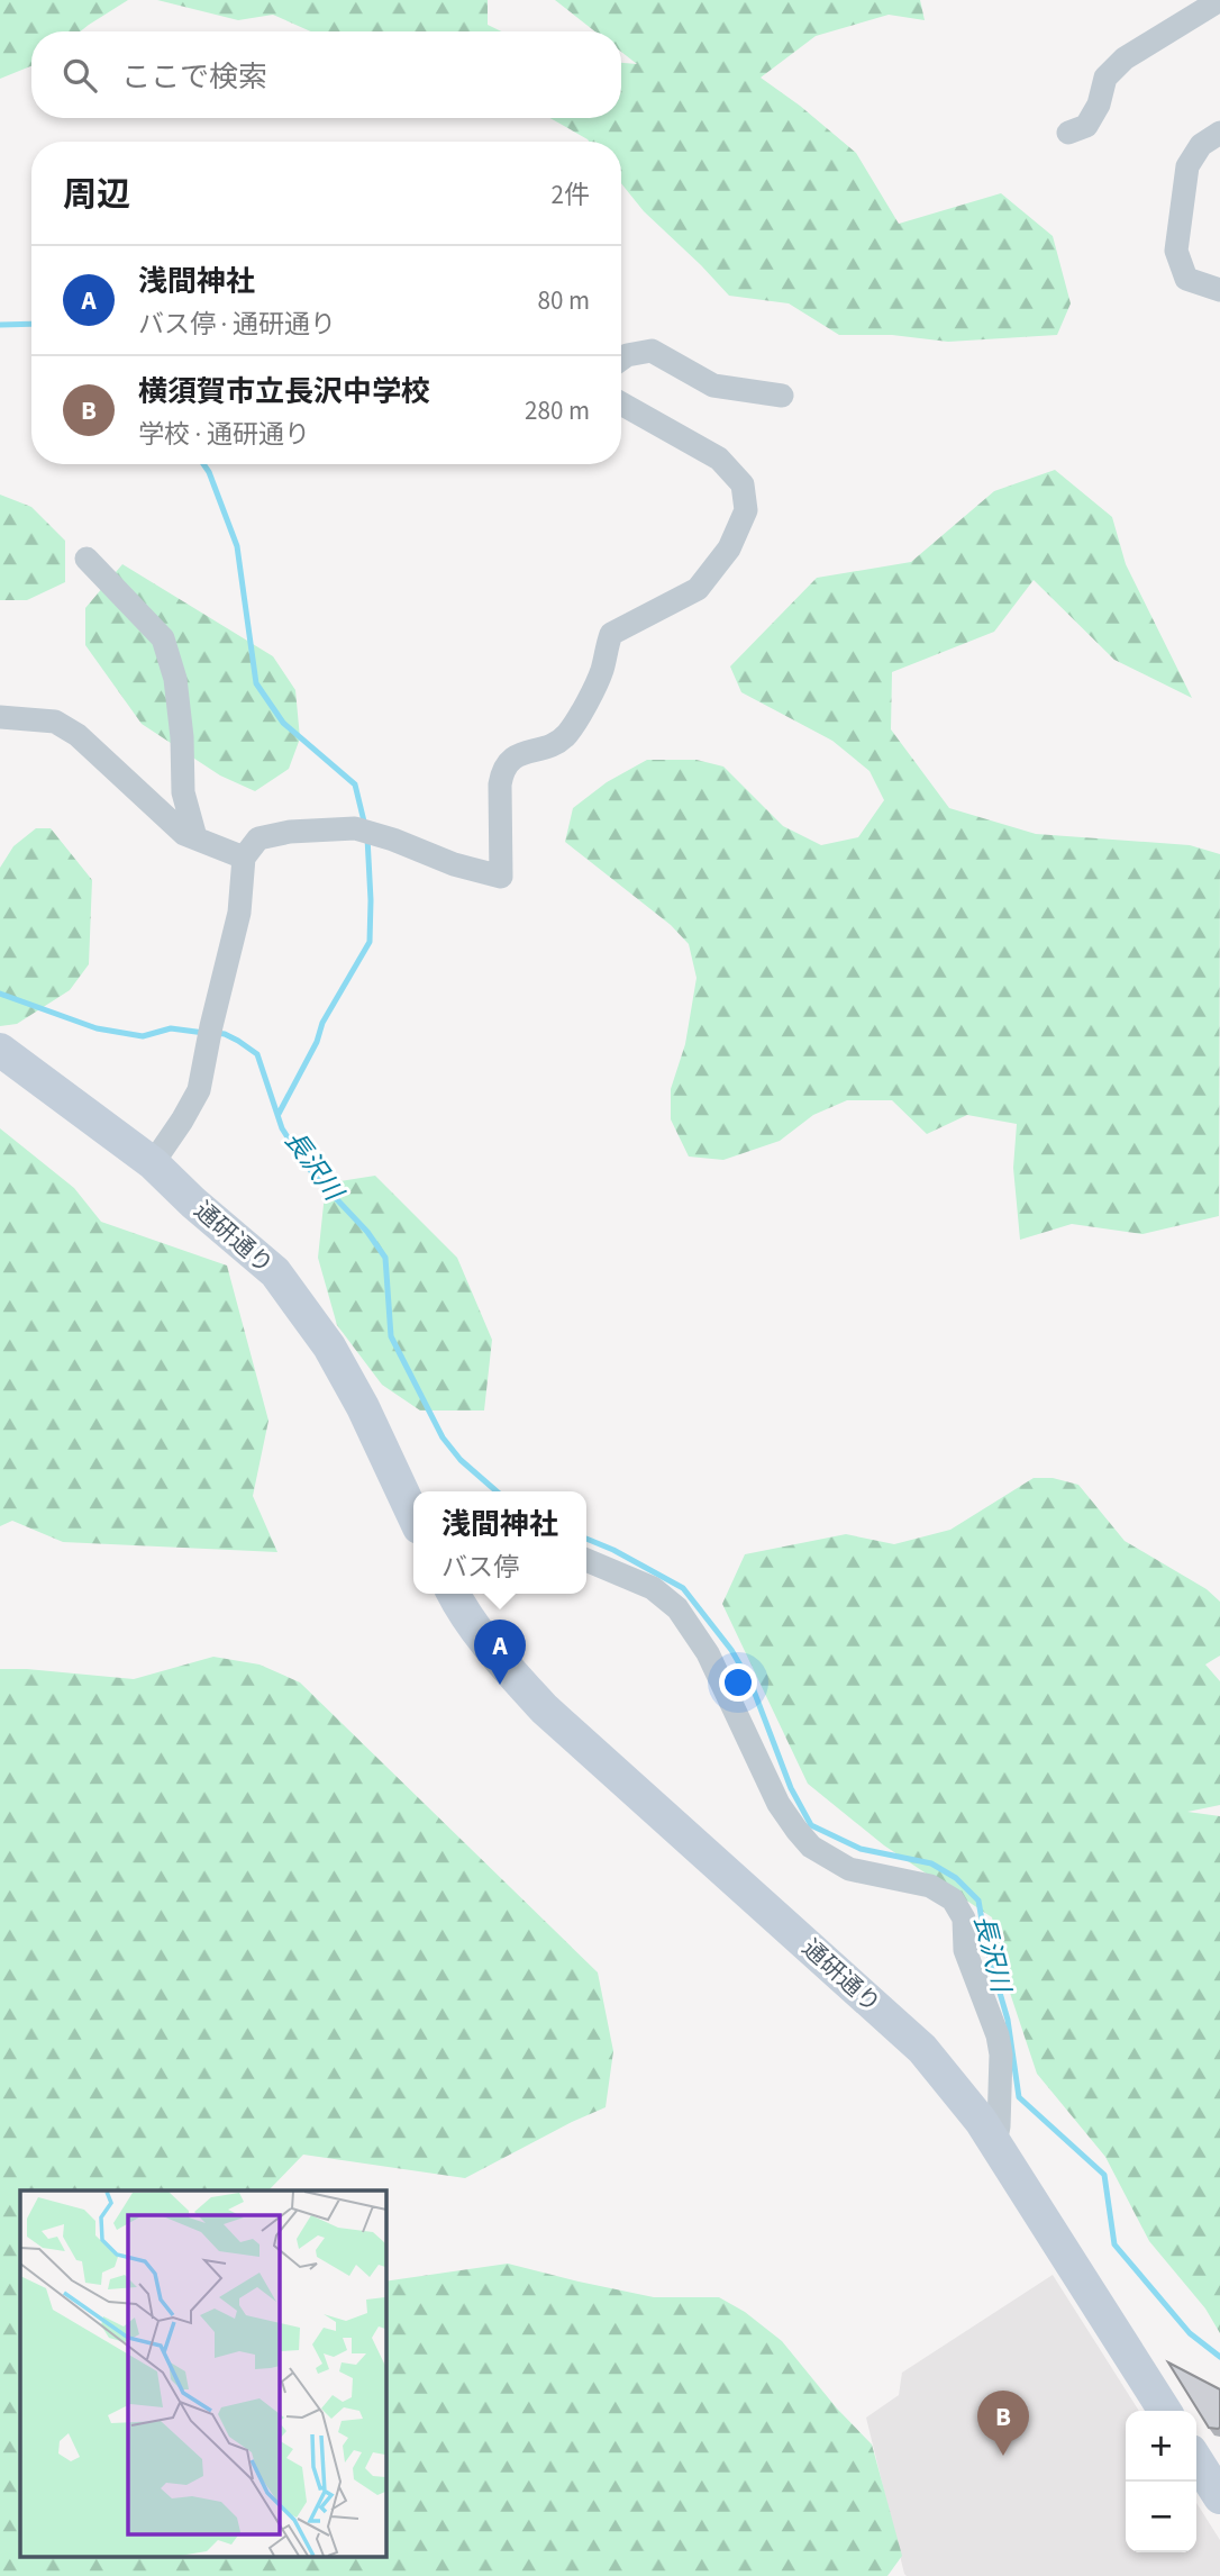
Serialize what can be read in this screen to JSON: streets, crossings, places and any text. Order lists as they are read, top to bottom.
{
  "streets": {
    "street": ["通研通り"]
  },
  "water": ["長沢川"],
  "page": {
    "search": "ここで検索",
    "heading": ["周辺", "2件"],
    "list": [
      {
        "mark": "A",
        "name": "浅間神社",
        "note": "バス停 · 通研通り",
        "value": "80 m"
      },
      {
        "mark": "B",
        "name": "横須賀市立長沢中学校",
        "note": "学校 · 通研通り",
        "value": "280 m"
      }
    ],
    "popup": ["浅間神社", "バス停"],
    "pins": ["A", "B"],
    "map_buttons": ["+", "−"]
  }
}
